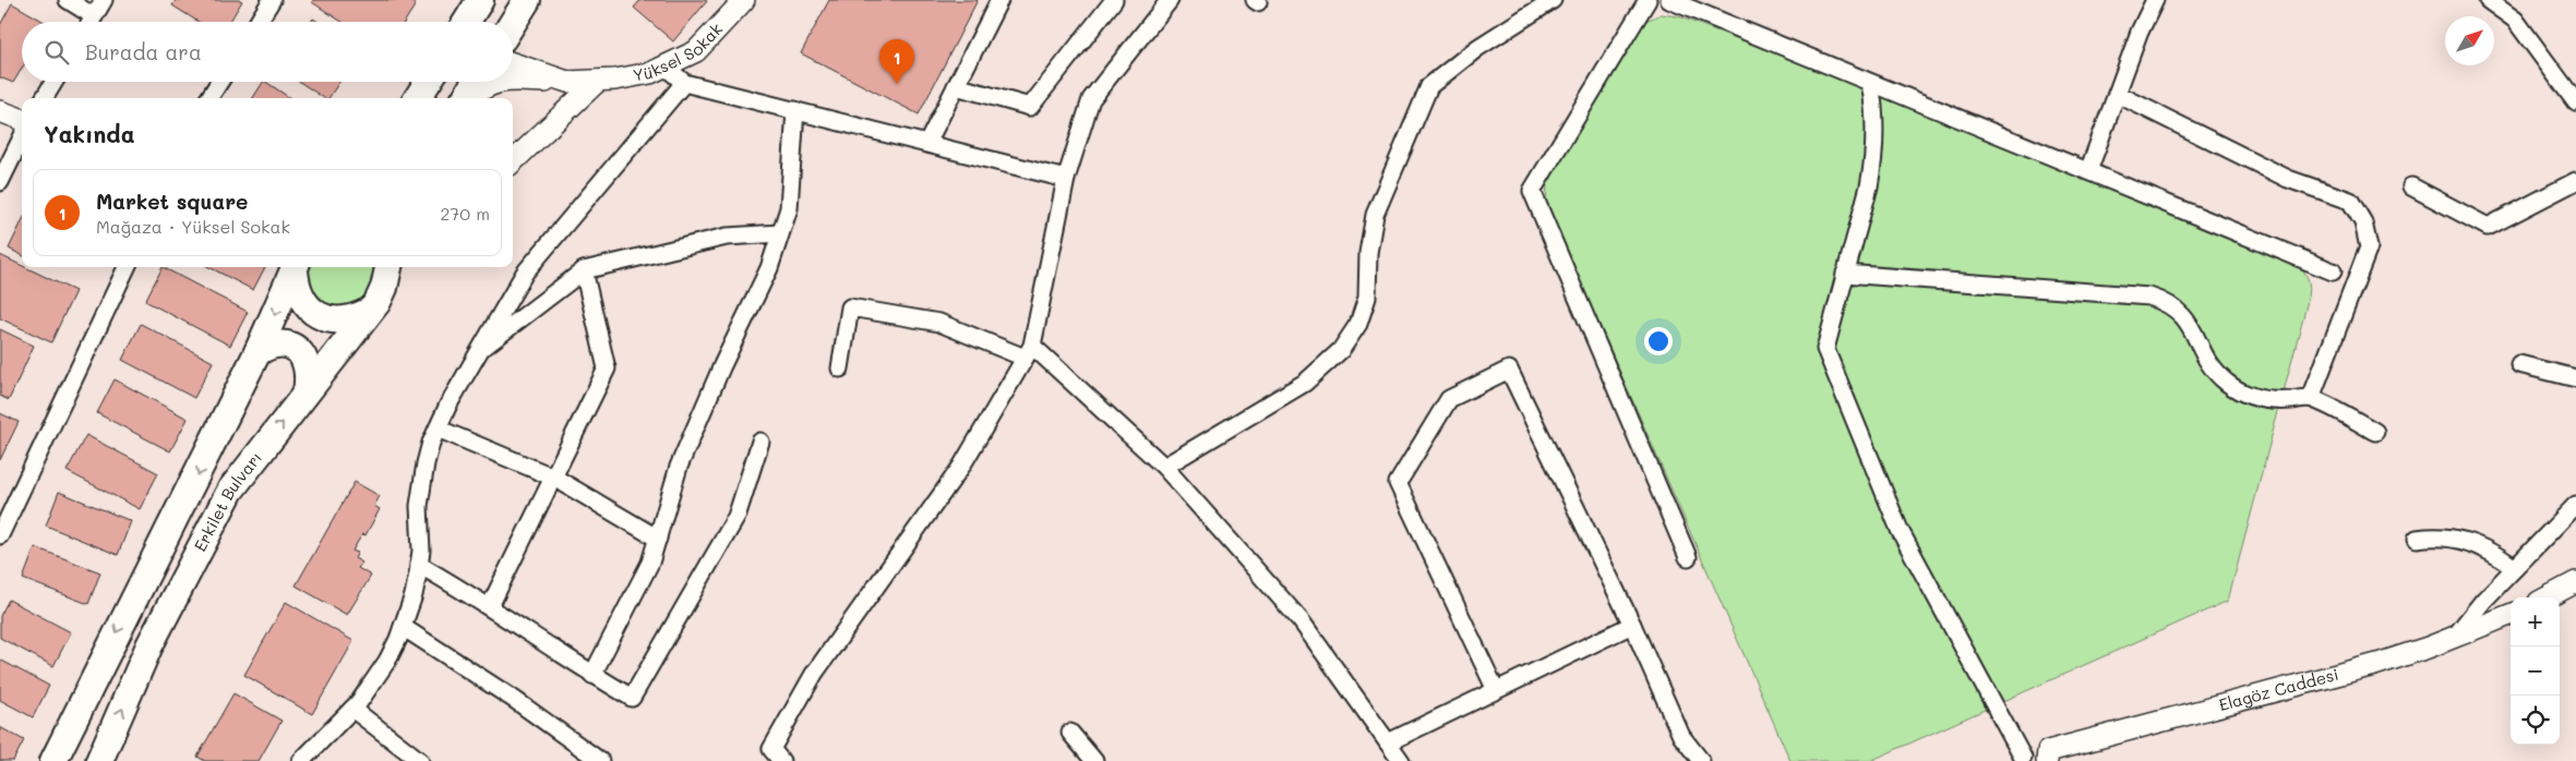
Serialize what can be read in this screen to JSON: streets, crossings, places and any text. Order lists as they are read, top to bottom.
{
  "streets": {
    "main road": ["Erkilet Bulvarı"],
    "street": ["Yüksel Sokak", "Elagöz Caddesi"]
  },
  "north": "top right",
  "page": {
    "search": "Burada ara",
    "pins": "1",
    "heading": "Yakında",
    "list": [
      {
        "mark": "1",
        "name": "Market square",
        "note": "Mağaza · Yüksel Sokak",
        "value": "270 m"
      }
    ],
    "map_buttons": ["+", "−"]
  }
}
